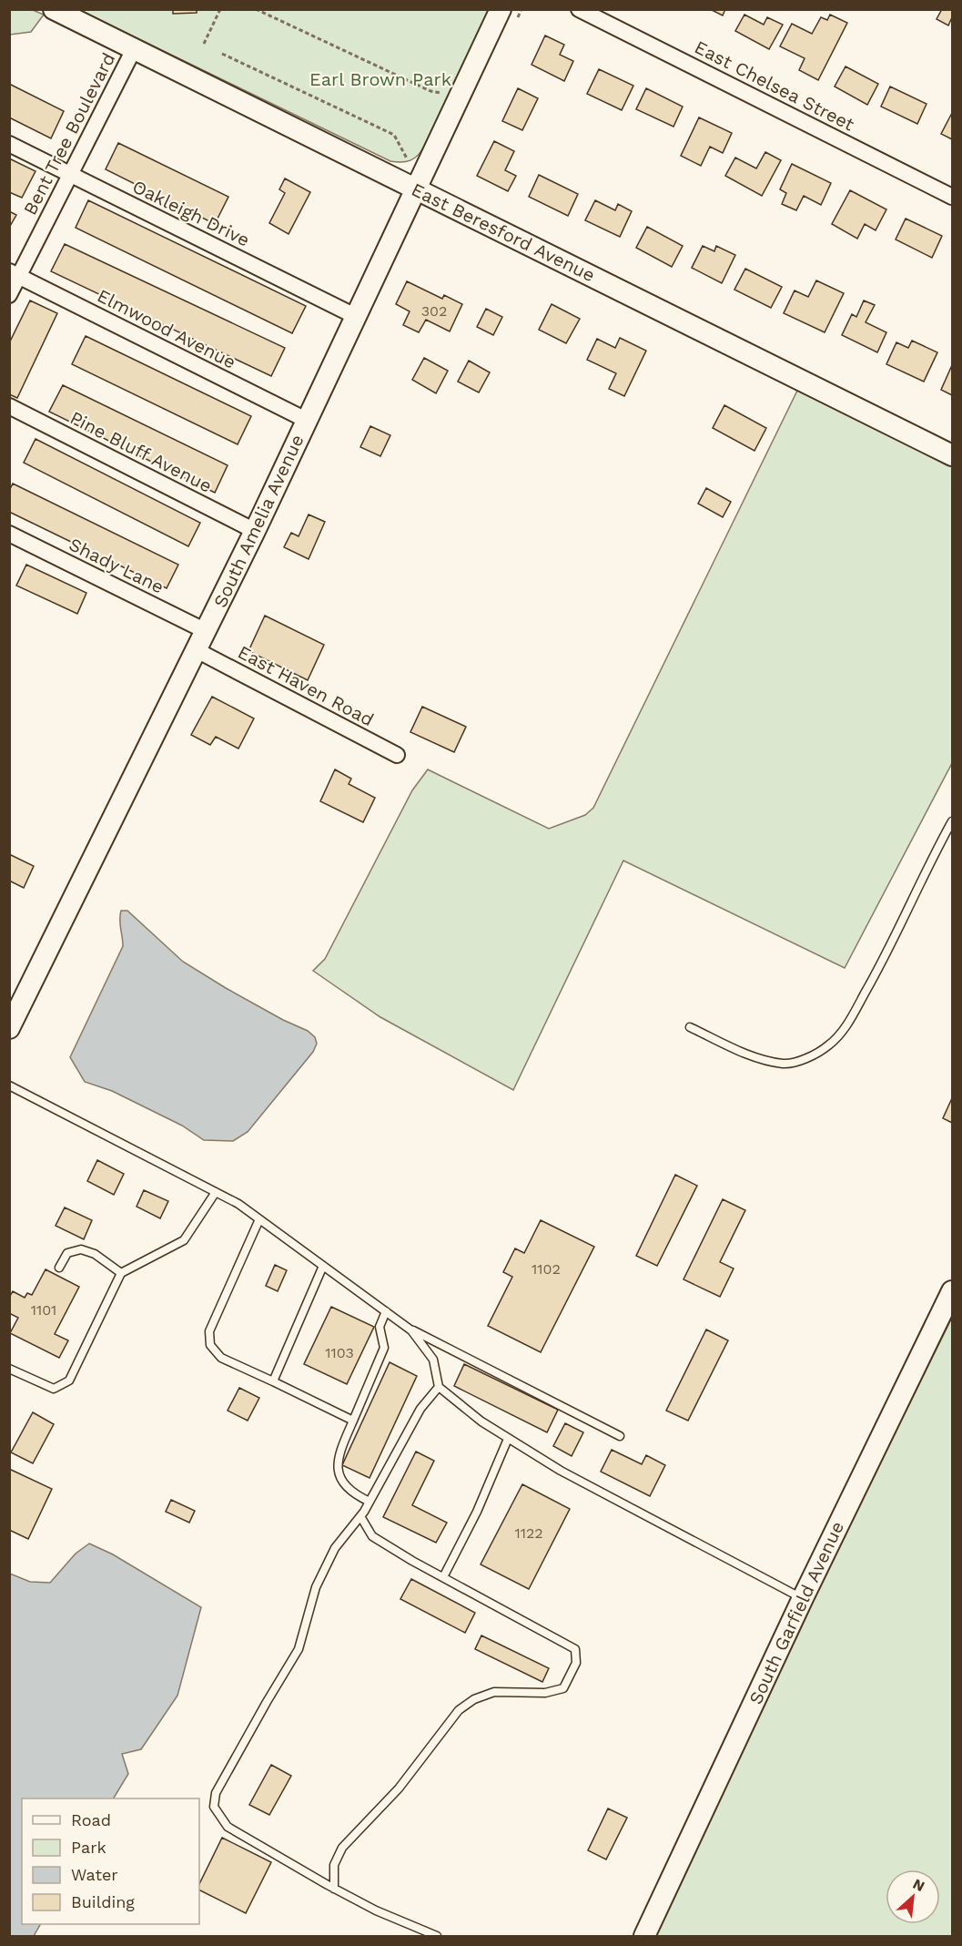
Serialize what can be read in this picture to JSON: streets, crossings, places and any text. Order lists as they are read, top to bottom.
{
  "streets": {
    "street": [
      "East Chelsea Street",
      "Bent Tree Boulevard",
      "Oakleigh Drive",
      "East Beresford Avenue",
      "Elmwood Avenue",
      "Pine Bluff Avenue",
      "South Amelia Avenue",
      "Shady Lane",
      "East Haven Road",
      "South Garfield Avenue"
    ]
  },
  "crossings": [
    ["Bent Tree Boulevard", "Oakleigh Drive"],
    ["Bent Tree Boulevard", "East Beresford Avenue"],
    ["Bent Tree Boulevard", "Elmwood Avenue"],
    ["Oakleigh Drive", "South Amelia Avenue"],
    ["East Beresford Avenue", "South Amelia Avenue"],
    ["Elmwood Avenue", "South Amelia Avenue"],
    ["Pine Bluff Avenue", "South Amelia Avenue"],
    ["South Amelia Avenue", "Shady Lane"],
    ["South Amelia Avenue", "East Haven Road"]
  ],
  "parks": ["Earl Brown Park"],
  "house_numbers": [
    "302",
    "1102",
    "1101",
    "1103",
    "1122"
  ],
  "legend": [
    "Road",
    "Park",
    "Water",
    "Building"
  ],
  "north": "top right"
}
